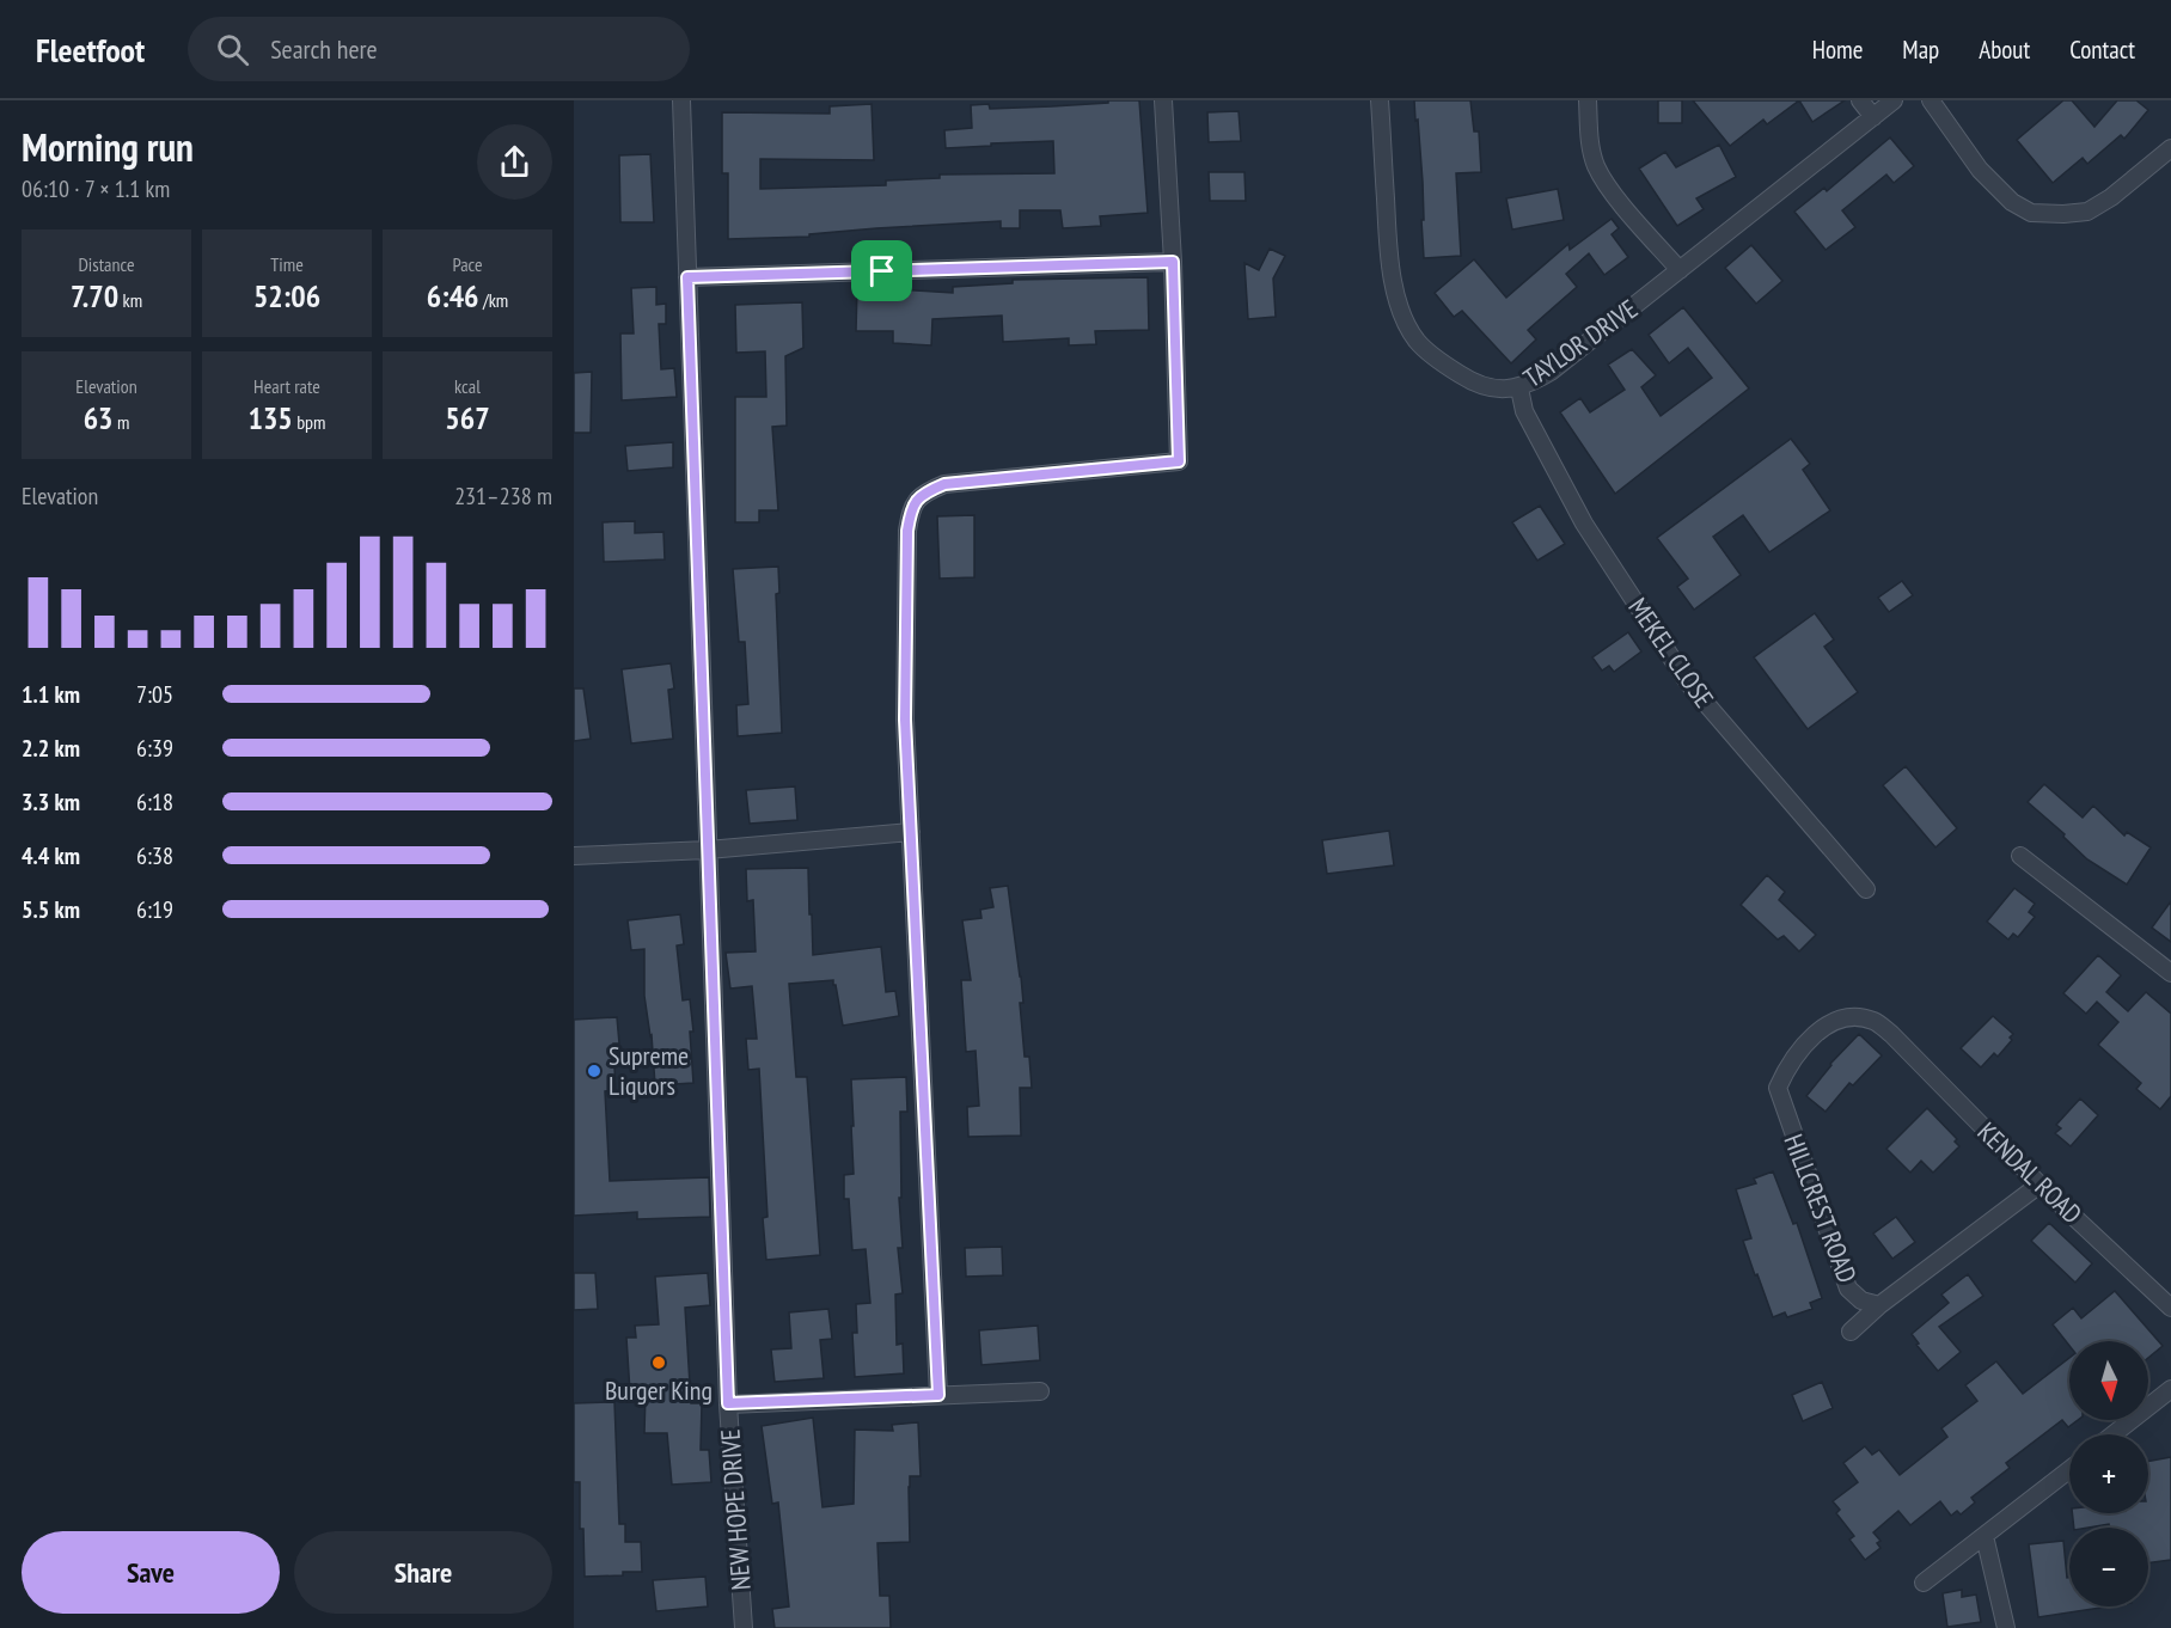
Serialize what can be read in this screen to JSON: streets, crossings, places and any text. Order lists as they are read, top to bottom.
{
  "streets": {
    "street": [
      "TAYLOR DRIVE",
      "MEKEL CLOSE",
      "KENDAL ROAD",
      "HILLCREST ROAD",
      "NEW HOPE DRIVE"
    ]
  },
  "crossings": [
    ["TAYLOR DRIVE", "MEKEL CLOSE"],
    ["KENDAL ROAD", "HILLCREST ROAD"]
  ],
  "places": ["Supreme Liquors", "Burger King"],
  "north": "bottom",
  "page": {
    "header": "Fleetfoot",
    "search": "Search here",
    "nav": [
      "Home",
      "Map",
      "About",
      "Contact"
    ],
    "heading": ["Morning run", "06:10 · 7 × 1.1 km"],
    "stats": [
      ["Distance", "7.70 km"],
      ["Time", "52:06"],
      ["Pace", "6:46 /km"],
      ["Elevation", "63 m"],
      ["Heart rate", "135 bpm"],
      ["kcal", "567"]
    ],
    "chart": ["Elevation", "231–238 m"],
    "list": [
      {
        "name": "1.1 km",
        "note": "7:05"
      },
      {
        "name": "2.2 km",
        "note": "6:39"
      },
      {
        "name": "3.3 km",
        "note": "6:18"
      },
      {
        "name": "4.4 km",
        "note": "6:38"
      },
      {
        "name": "5.5 km",
        "note": "6:19"
      }
    ],
    "map_buttons": ["+", "−"],
    "buttons": ["Save", "Share"]
  }
}
